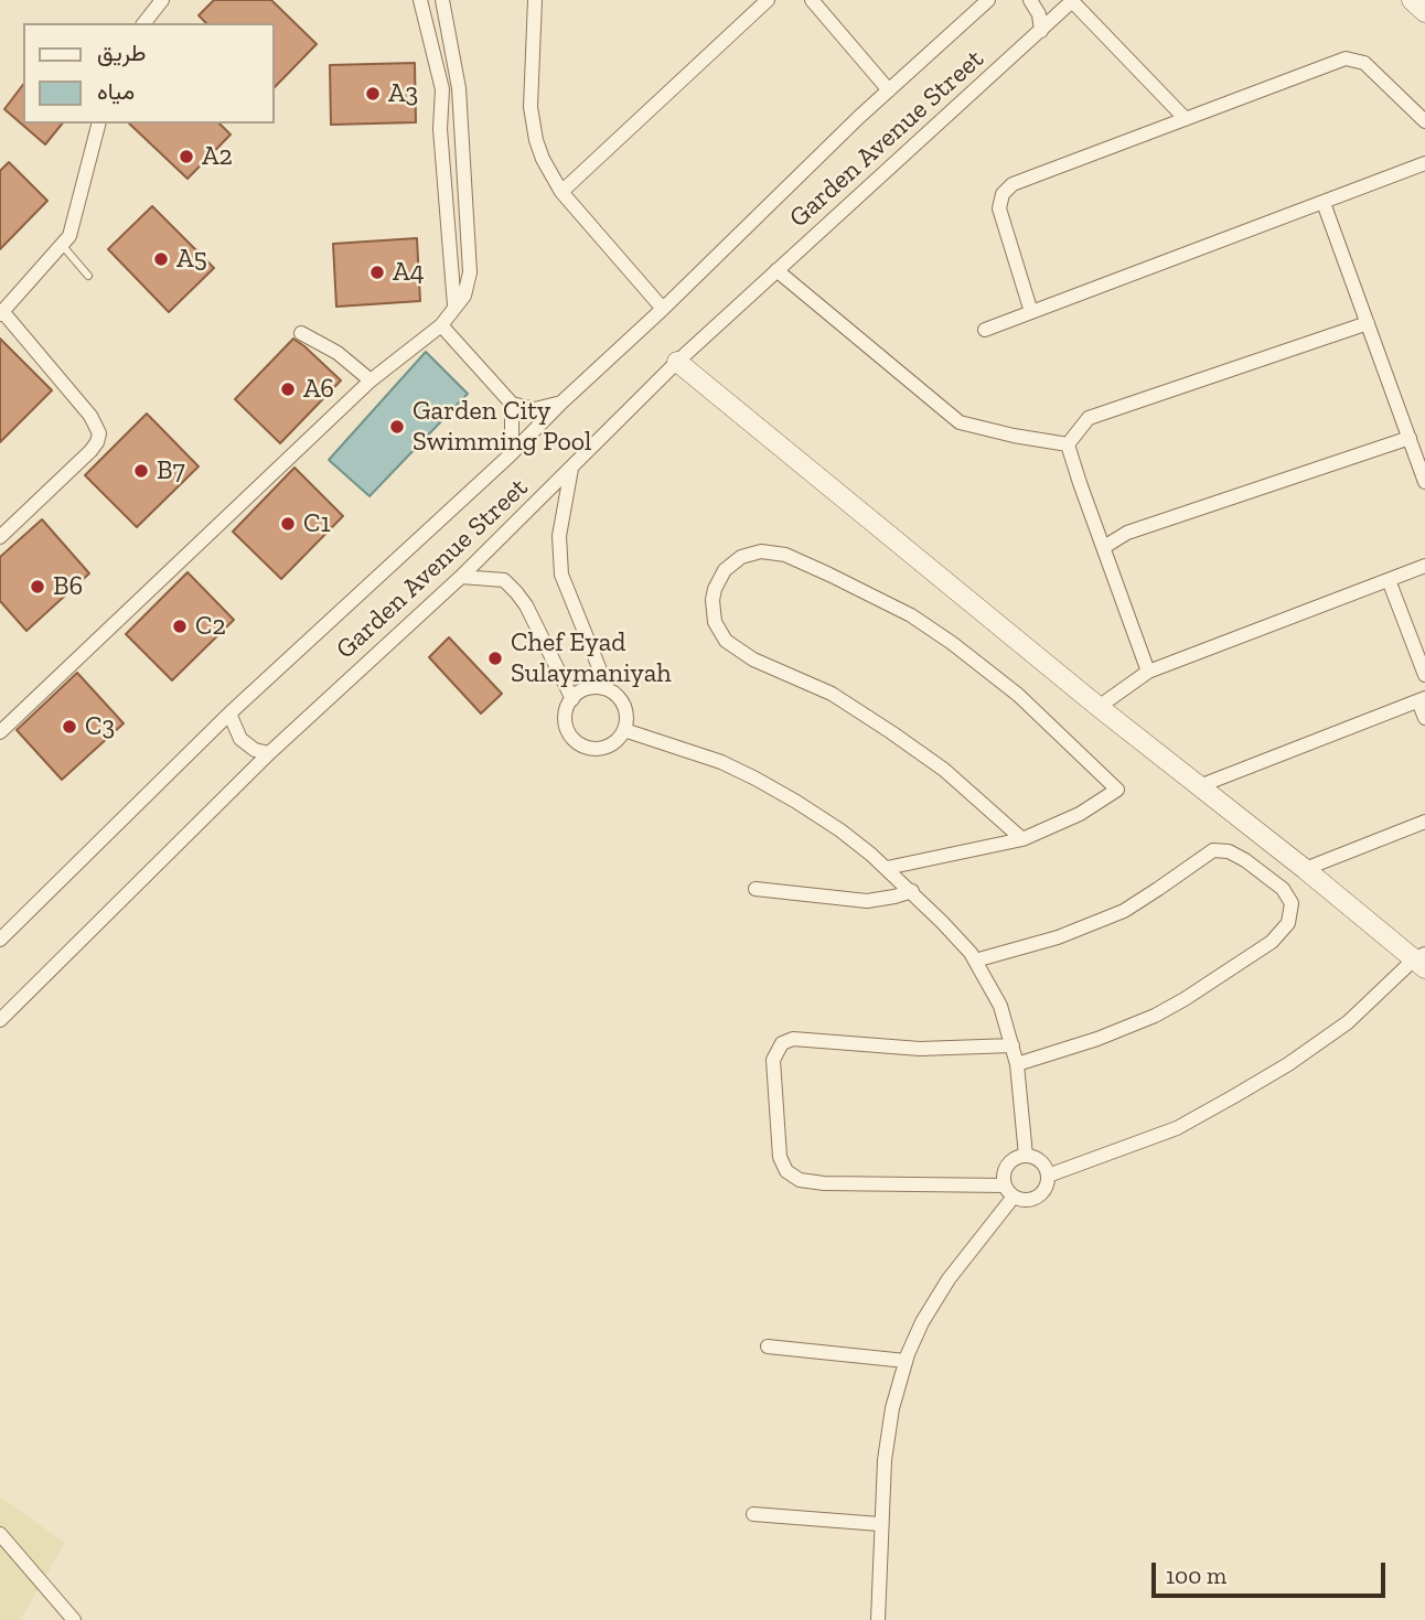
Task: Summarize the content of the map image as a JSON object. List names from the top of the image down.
{
  "streets": {
    "street": ["Garden Avenue Street"]
  },
  "places": [
    "A3",
    "A2",
    "A5",
    "A4",
    "A6",
    "Garden City Swimming Pool",
    "B7",
    "C1",
    "B6",
    "C2",
    "Chef Eyad Sulaymaniyah",
    "C3"
  ],
  "legend": ["طريق", "مياه"],
  "scale_bar": "100 m"
}
